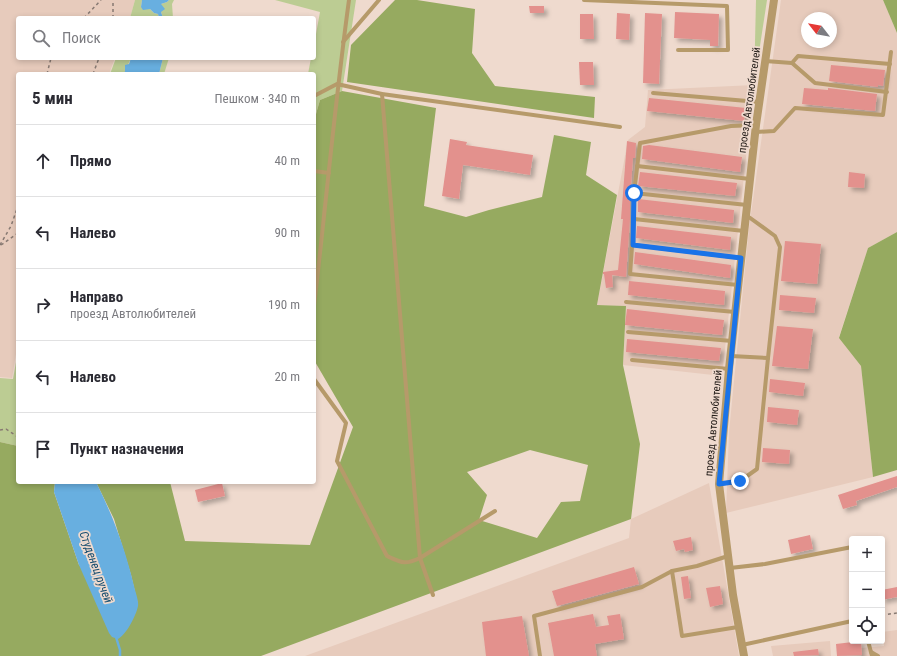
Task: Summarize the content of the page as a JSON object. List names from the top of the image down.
{
  "streets": {
    "street": ["проезд Автолюбителей"]
  },
  "water": ["Студенец ручей"],
  "north": "top left",
  "page": {
    "search": "Поиск",
    "heading": ["5 мин", "Пешком · 340 m"],
    "list": [
      ["Прямо", "40 m"],
      ["Налево", "90 m"],
      ["Направо", "проезд Автолюбителей", "190 m"],
      ["Налево", "20 m"],
      "Пункт назначения"
    ],
    "map_buttons": ["+", "−"]
  }
}
